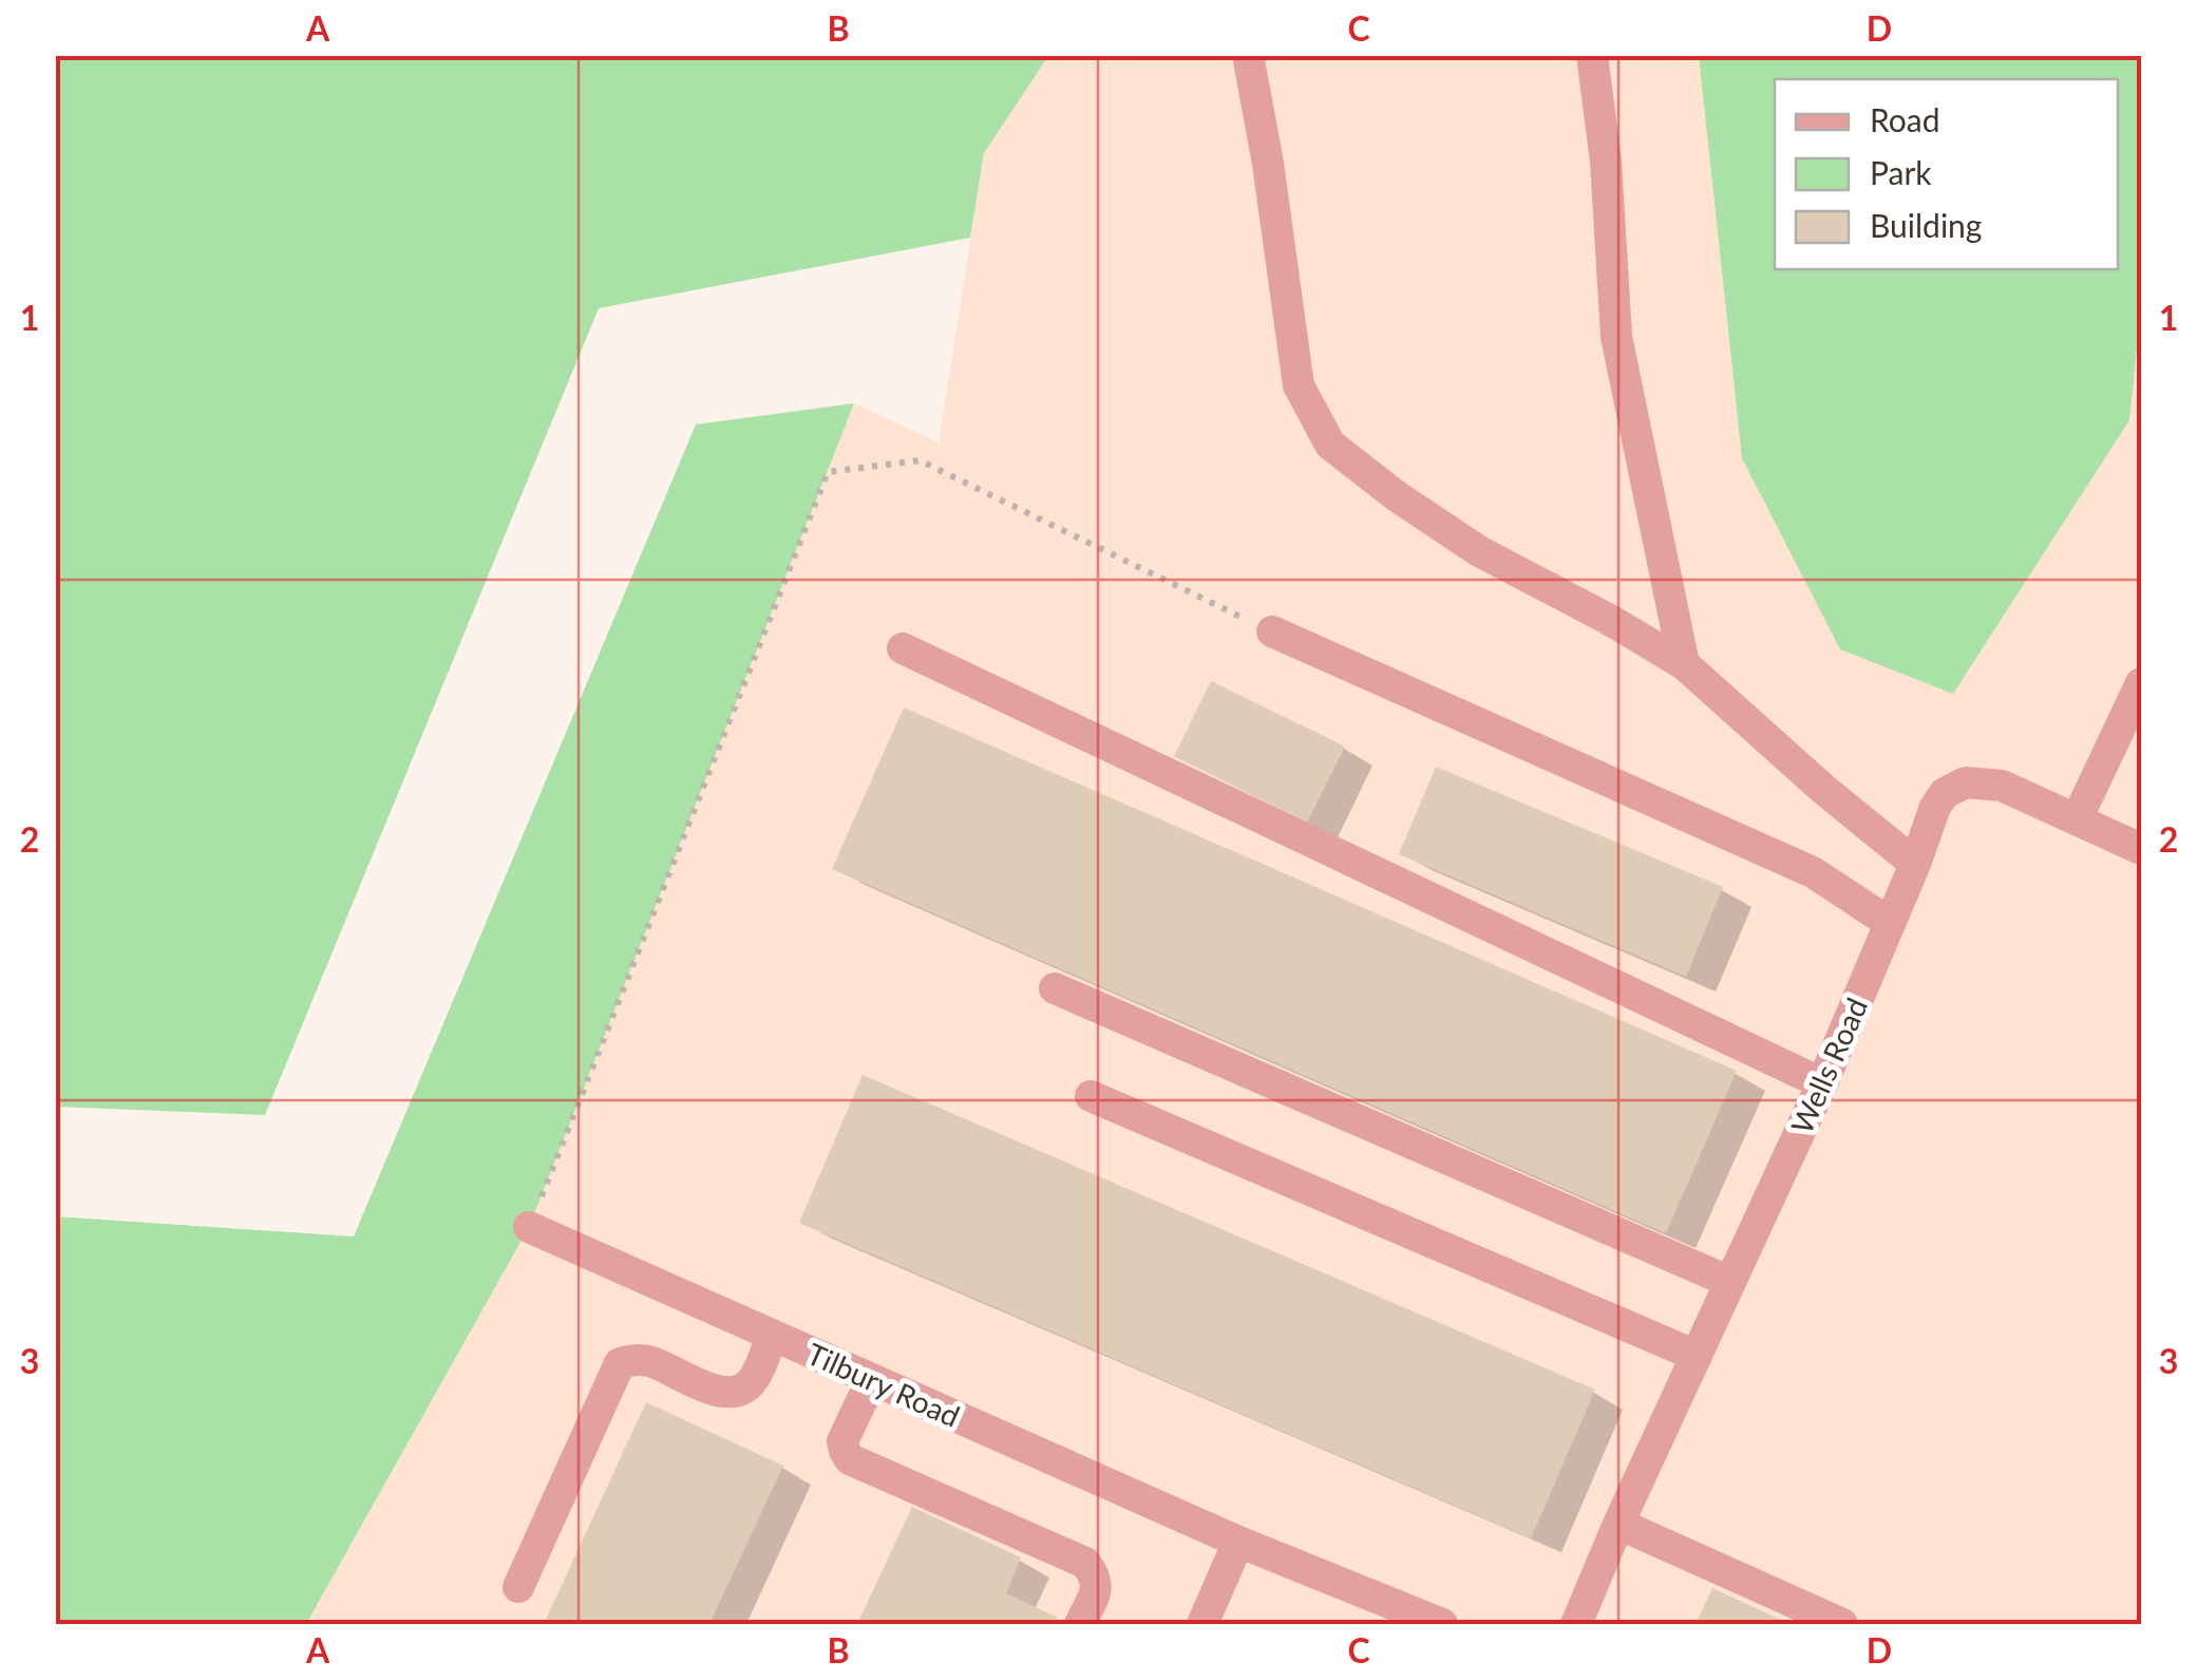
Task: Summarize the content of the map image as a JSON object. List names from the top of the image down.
{
  "streets": {
    "street": ["Wells Road", "Tilbury Road"]
  },
  "legend": ["Road", "Park", "Building"],
  "grid": {
    "columns": [
      "A",
      "B",
      "C",
      "D"
    ],
    "rows": ["1", "2", "3"]
  }
}
